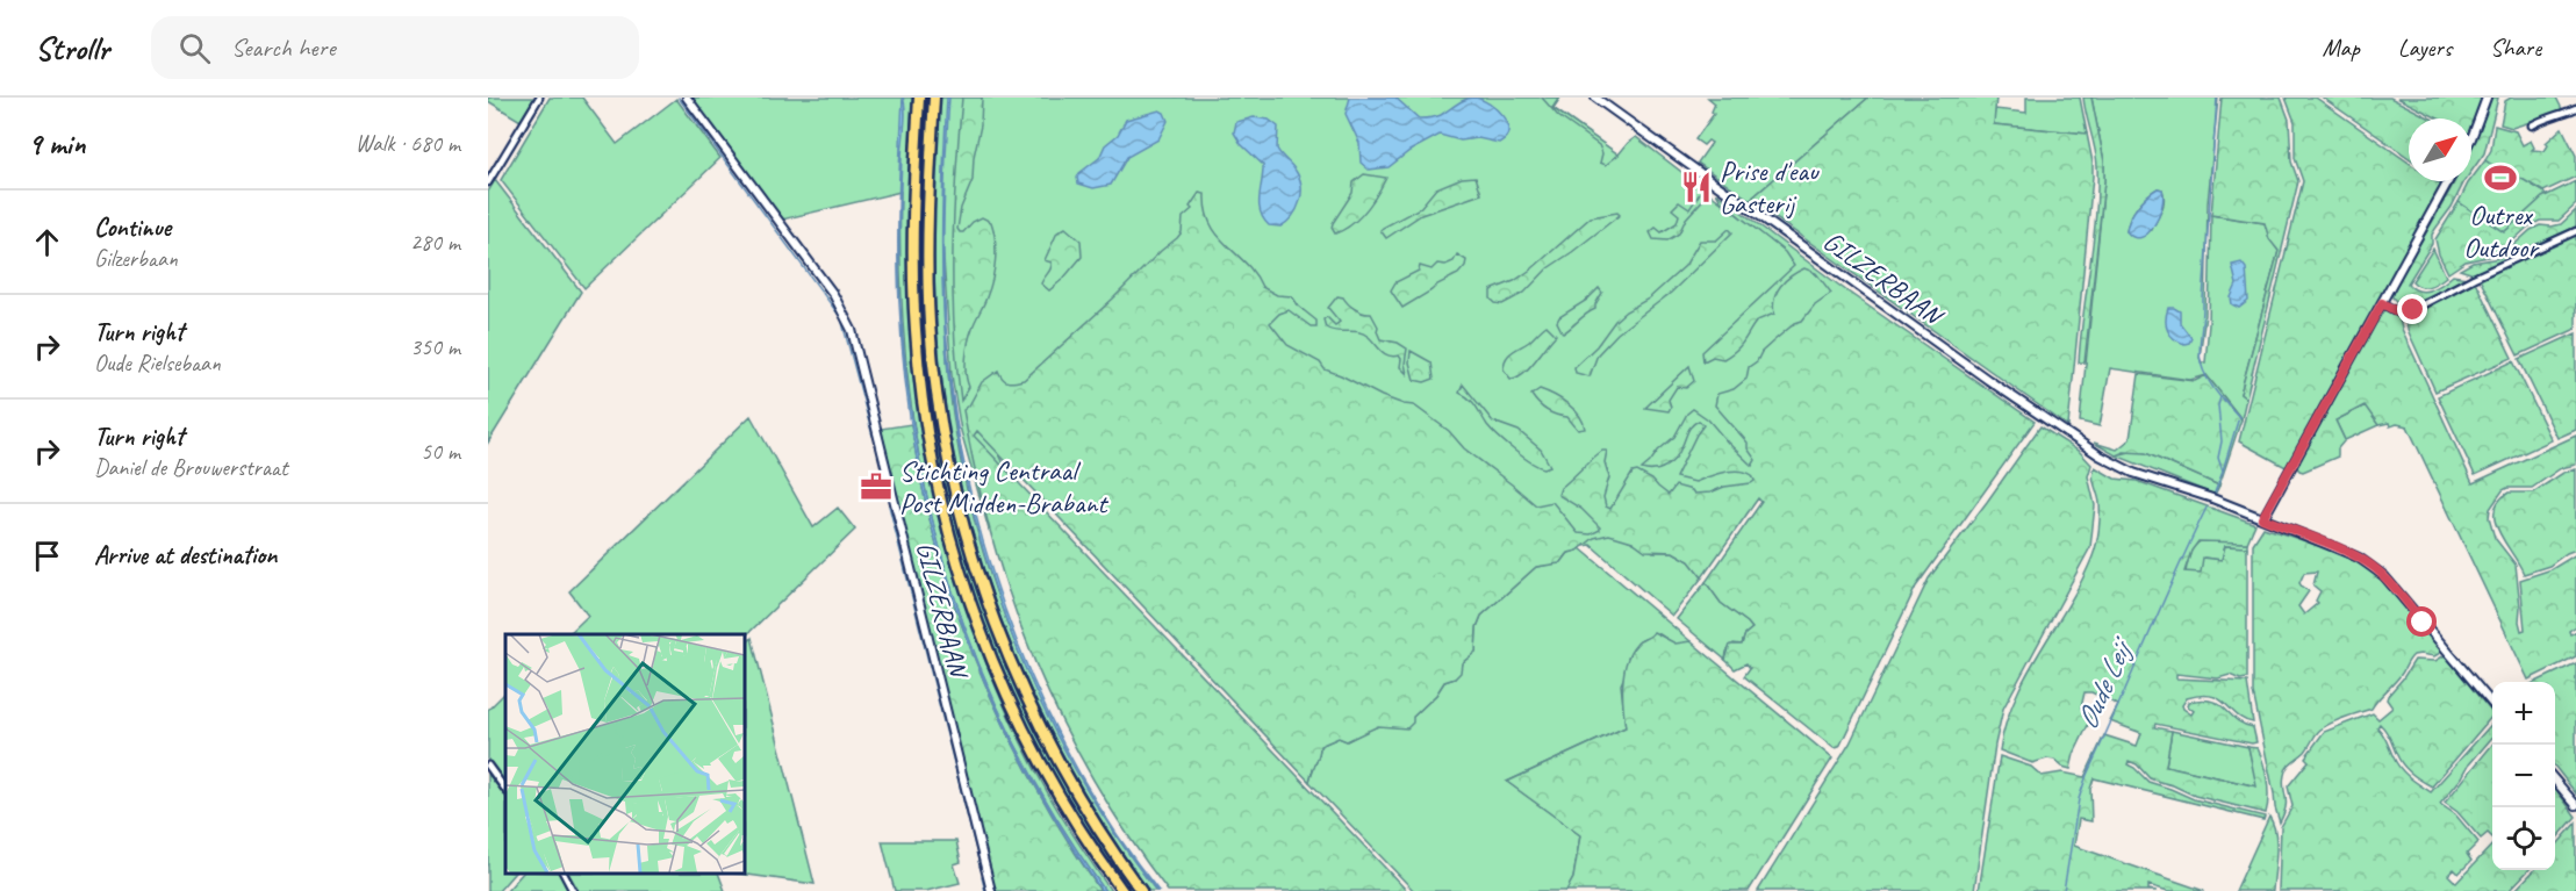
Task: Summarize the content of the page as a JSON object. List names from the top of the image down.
{
  "streets": {
    "street": ["GILZERBAAN"]
  },
  "water": ["Oude Leij"],
  "places": {
    "sports": ["Outrex Outdoor"],
    "restaurant": ["Prise d'eau Gasterij"],
    "office": ["Stichting Centraal Post Midden-Brabant"]
  },
  "north": "top right",
  "page": {
    "header": "Strollr",
    "search": "Search here",
    "nav": ["Map", "Layers", "Share"],
    "heading": ["9 min", "Walk · 680 m"],
    "list": [
      ["Continue", "Gilzerbaan", "280 m"],
      ["Turn right", "Oude Rielsebaan", "350 m"],
      ["Turn right", "Daniel de Brouwerstraat", "50 m"],
      "Arrive at destination"
    ],
    "map_buttons": ["+", "−"]
  }
}
